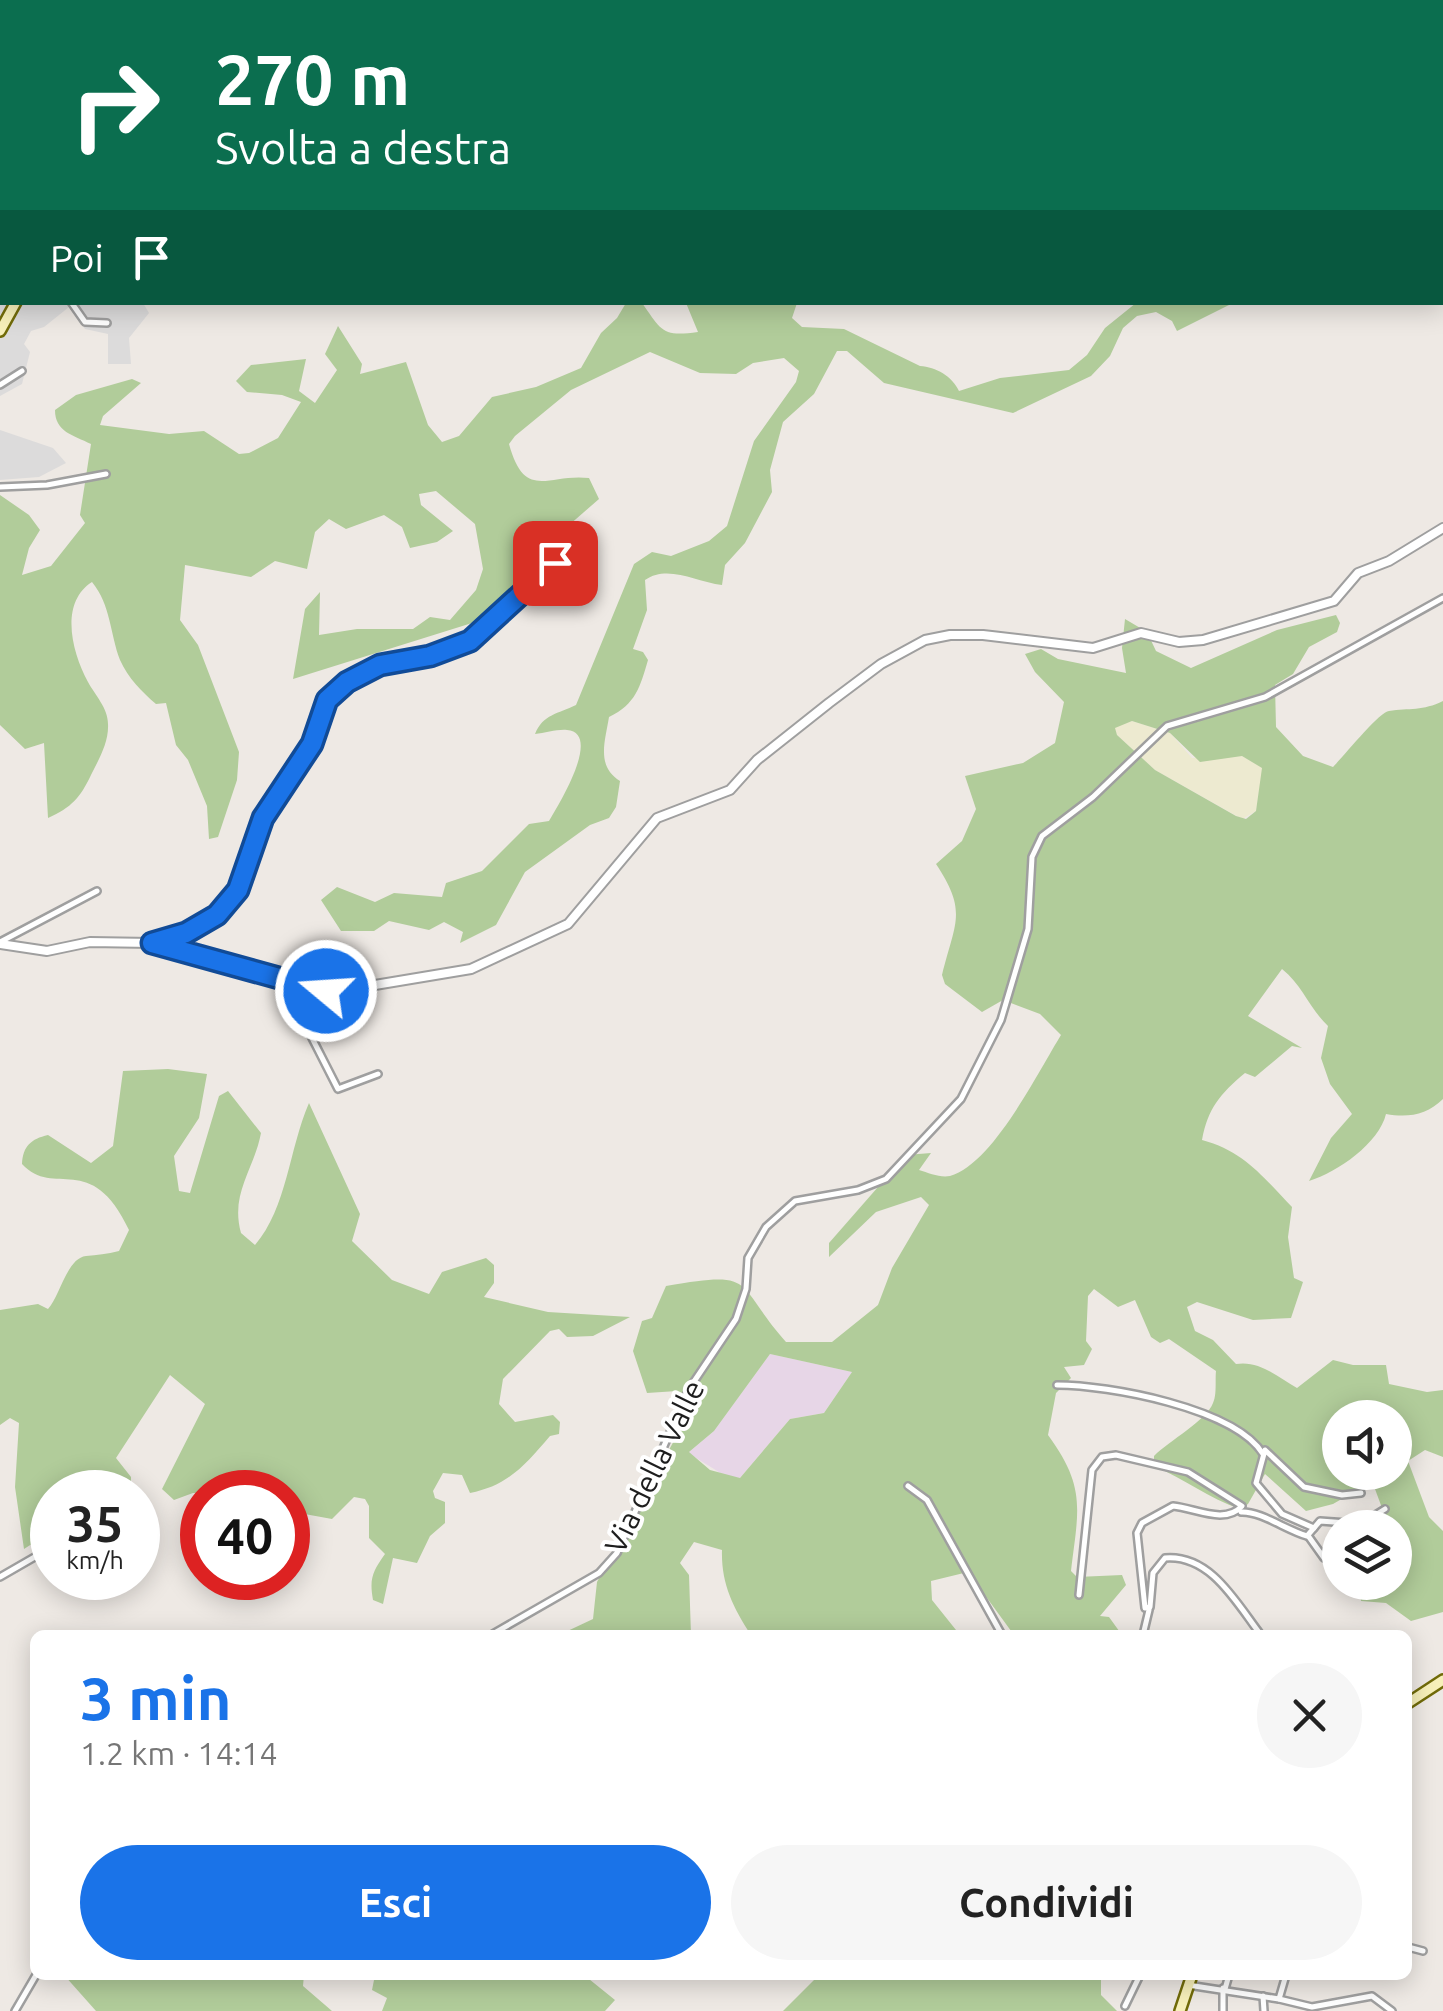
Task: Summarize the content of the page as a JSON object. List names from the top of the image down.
{
  "streets": {
    "street": ["Via della Valle"]
  },
  "page": {
    "turn": ["270 m", "Svolta a destra"],
    "then": "Poi",
    "speed": "35 km/h",
    "limit": "40",
    "heading": ["3 min", "1.2 km · 14:14"],
    "buttons": ["Esci", "Condividi"]
  }
}
